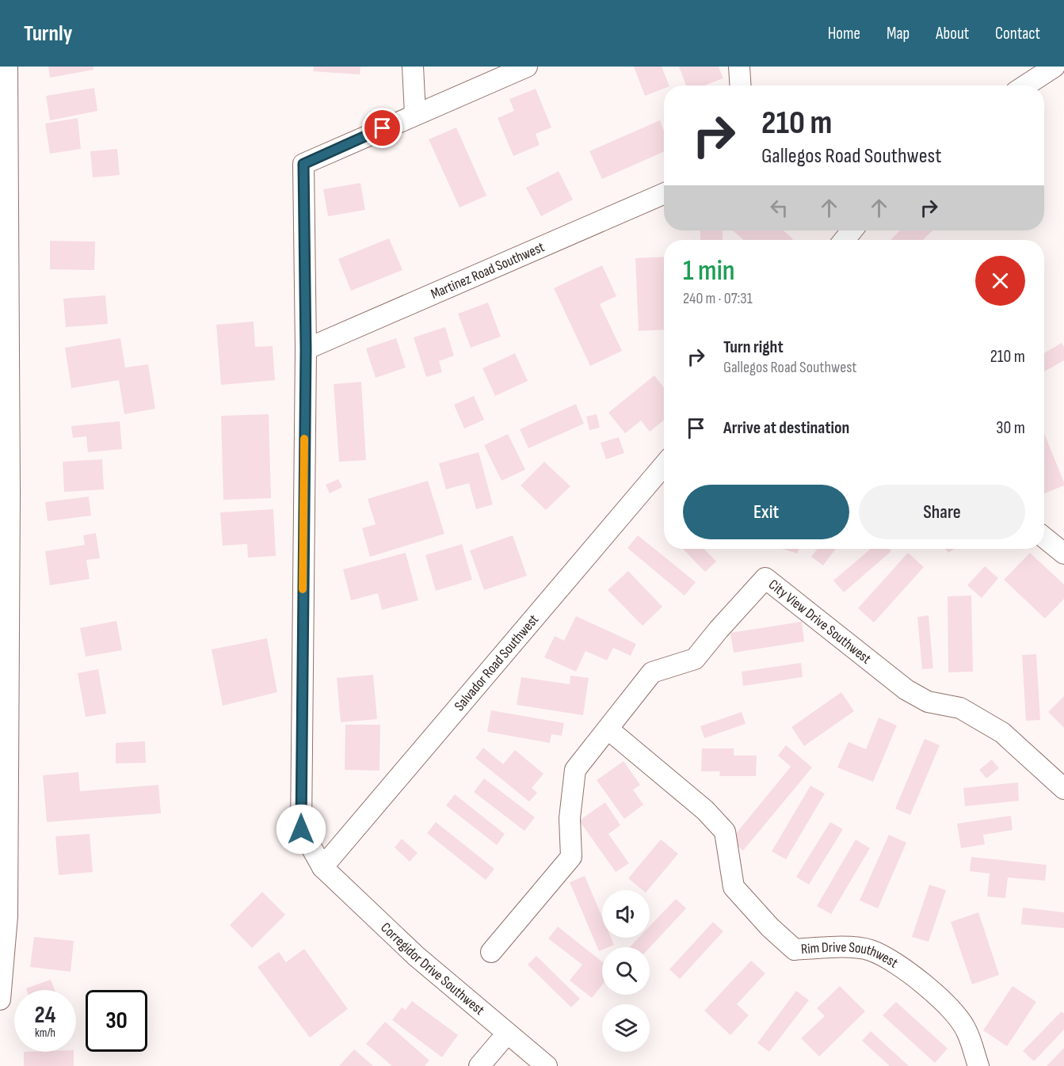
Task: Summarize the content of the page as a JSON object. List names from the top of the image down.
{
  "streets": {
    "street": [
      "Martinez Road Southwest",
      "City View Drive Southwest",
      "Salvador Road Southwest",
      "Rim Drive Southwest",
      "Corregidor Drive Southwest"
    ]
  },
  "crossings": [
    ["Martinez Road Southwest", "Corregidor Drive Southwest"],
    ["City View Drive Southwest", "Rim Drive Southwest"],
    ["Salvador Road Southwest", "Corregidor Drive Southwest"]
  ],
  "page": {
    "header": "Turnly",
    "nav": [
      "Home",
      "Map",
      "About",
      "Contact"
    ],
    "turn": ["210 m", "Gallegos Road Southwest"],
    "heading": ["1 min", "240 m · 07:31"],
    "list": [
      {
        "name": "Turn right",
        "note": "Gallegos Road Southwest",
        "value": "210 m"
      },
      {
        "name": "Arrive at destination",
        "value": "30 m"
      }
    ],
    "buttons": ["Exit", "Share"],
    "speed": "24 km/h",
    "limit": "30"
  }
}
